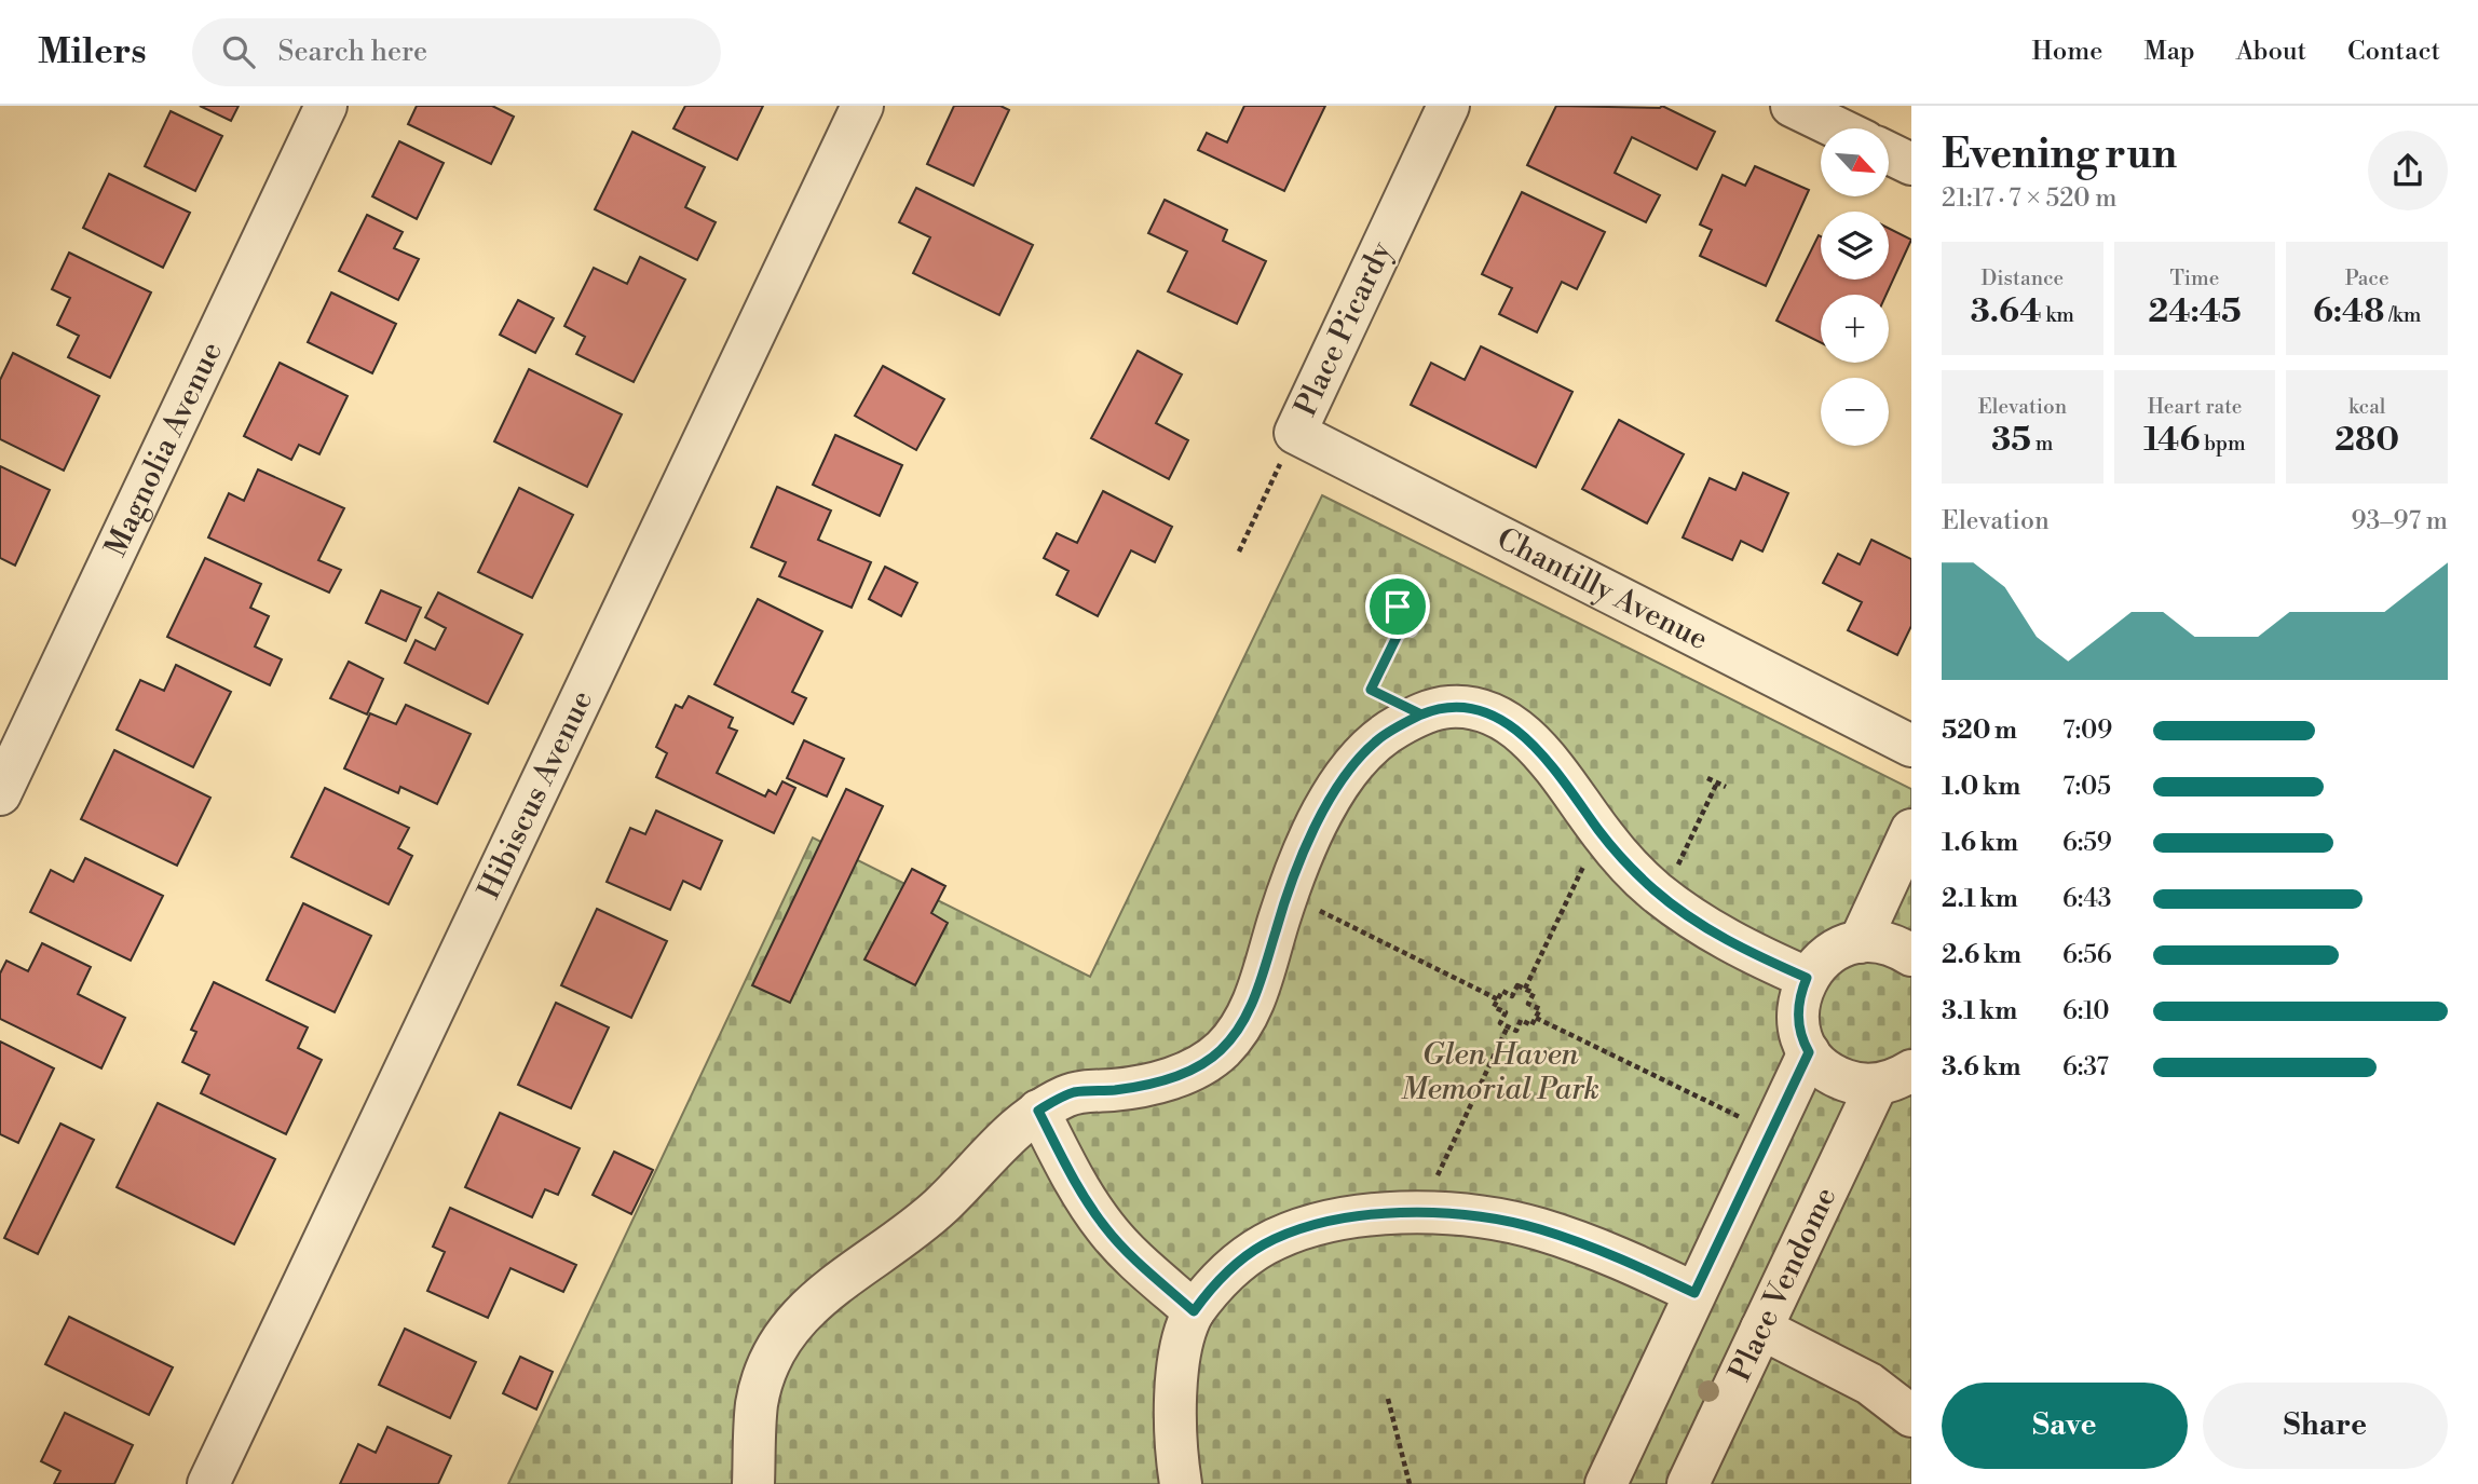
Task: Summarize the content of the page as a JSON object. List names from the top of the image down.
{
  "streets": {
    "street": [
      "Place Picardy",
      "Magnolia Avenue",
      "Chantilly Avenue",
      "Hibiscus Avenue",
      "Place Vendome"
    ]
  },
  "crossings": [
    ["Place Picardy", "Chantilly Avenue"]
  ],
  "parks": ["Glen Haven Memorial Park"],
  "north": "bottom right",
  "page": {
    "header": "Milers",
    "search": "Search here",
    "nav": [
      "Home",
      "Map",
      "About",
      "Contact"
    ],
    "heading": ["Evening run", "21:17 · 7 × 520 m"],
    "map_buttons": ["+", "−"],
    "stats": [
      ["Distance", "3.64 km"],
      ["Time", "24:45"],
      ["Pace", "6:48 /km"],
      ["Elevation", "35 m"],
      ["Heart rate", "146 bpm"],
      ["kcal", "280"]
    ],
    "chart": ["Elevation", "93–97 m"],
    "list": [
      {
        "name": "520 m",
        "note": "7:09"
      },
      {
        "name": "1.0 km",
        "note": "7:05"
      },
      {
        "name": "1.6 km",
        "note": "6:59"
      },
      {
        "name": "2.1 km",
        "note": "6:43"
      },
      {
        "name": "2.6 km",
        "note": "6:56"
      },
      {
        "name": "3.1 km",
        "note": "6:10"
      },
      {
        "name": "3.6 km",
        "note": "6:37"
      }
    ],
    "buttons": ["Save", "Share"]
  }
}
